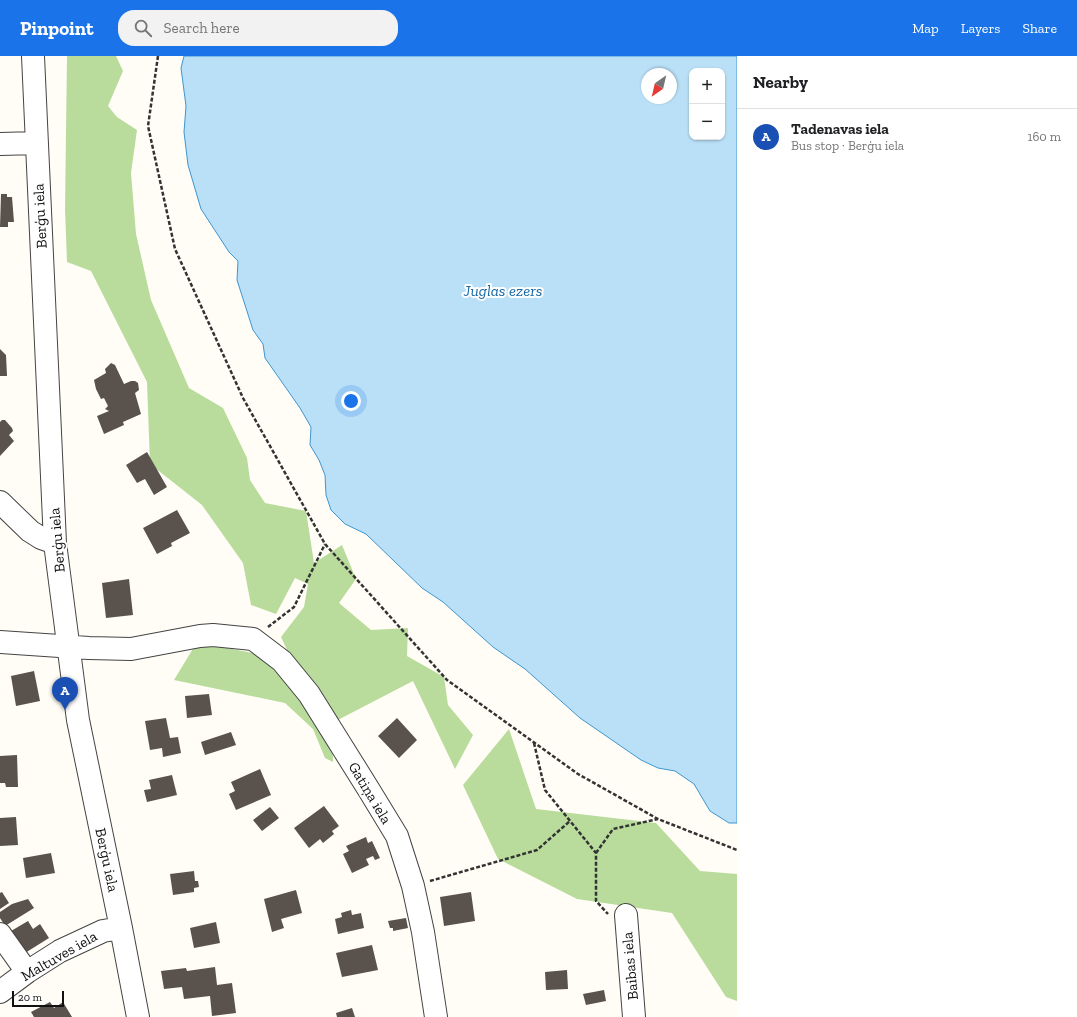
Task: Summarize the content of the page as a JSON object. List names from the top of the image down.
{
  "streets": {
    "street": [
      "Berģu iela",
      "Gatiņa iela",
      "Maltuves iela",
      "Baibas iela"
    ]
  },
  "crossings": [
    ["Berģu iela", "Maltuves iela"]
  ],
  "water": ["Juglas ezers"],
  "scale_bar": "20 m",
  "north": "bottom left",
  "page": {
    "header": "Pinpoint",
    "search": "Search here",
    "nav": ["Map", "Layers", "Share"],
    "heading": "Nearby",
    "map_buttons": ["+", "−"],
    "list": [
      {
        "mark": "A",
        "name": "Tadenavas iela",
        "note": "Bus stop · Berģu iela",
        "value": "160 m"
      }
    ],
    "pins": "A",
    "scale": "20 m"
  }
}
